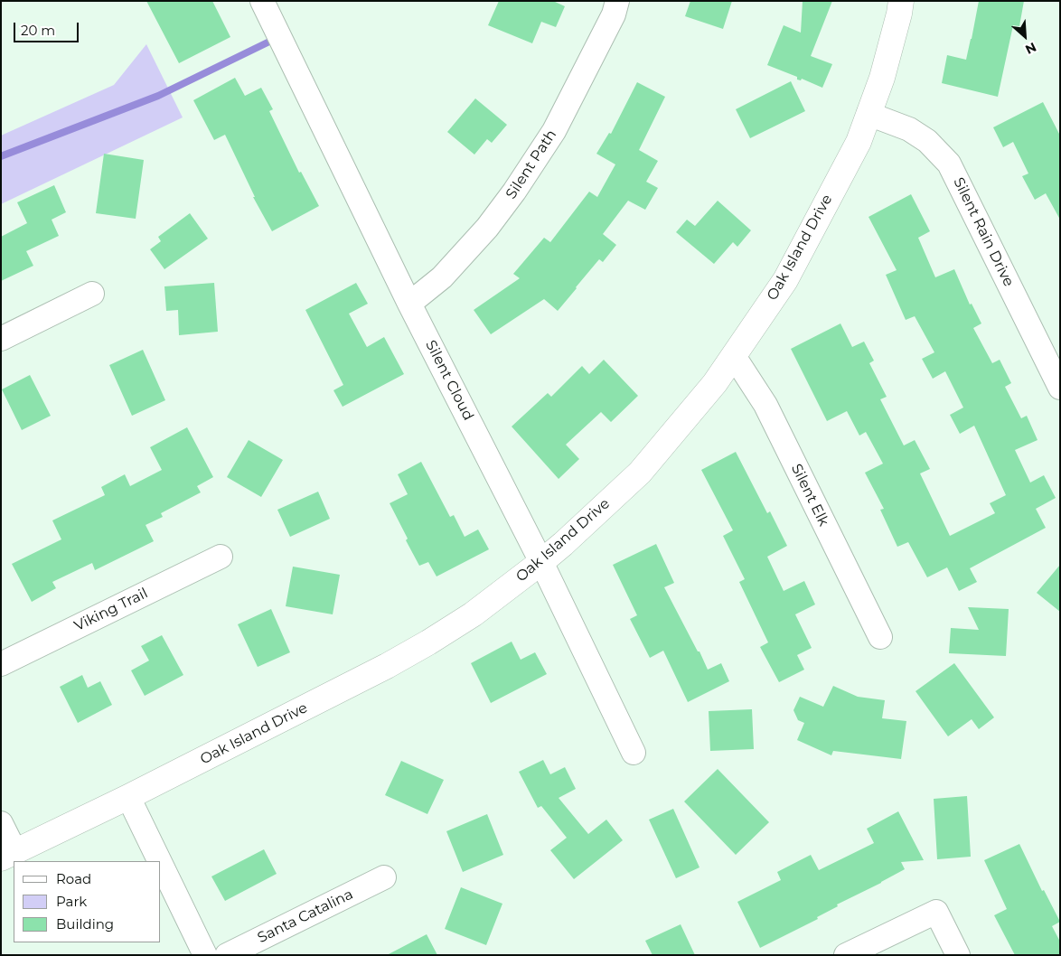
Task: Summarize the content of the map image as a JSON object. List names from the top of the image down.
{
  "streets": {
    "street": [
      "Silent Path",
      "Silent Rain Drive",
      "Oak Island Drive",
      "Silent Cloud",
      "Silent Elk",
      "Viking Trail",
      "Santa Catalina"
    ]
  },
  "crossings": [
    ["Silent Path", "Silent Cloud"],
    ["Silent Rain Drive", "Oak Island Drive"],
    ["Oak Island Drive", "Silent Cloud"],
    ["Oak Island Drive", "Silent Elk"]
  ],
  "legend": ["Road", "Park", "Building"],
  "scale_bar": "20 m",
  "north": "bottom right"
}
